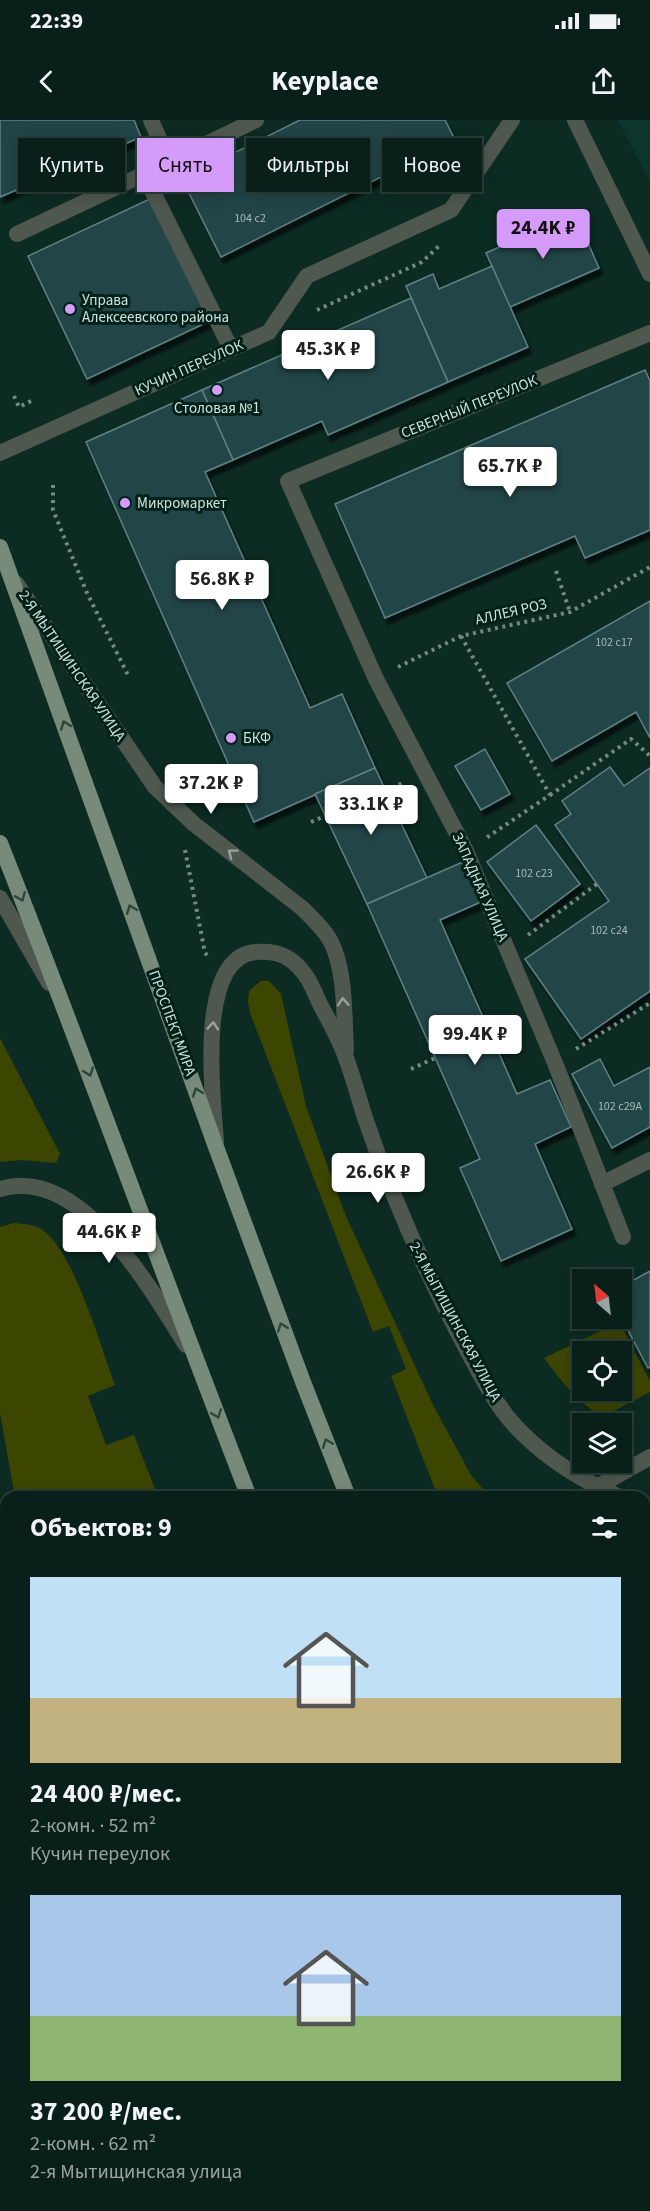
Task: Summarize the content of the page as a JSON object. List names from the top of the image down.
{
  "streets": {
    "main road": ["ПРОСПЕКТ МИРА"],
    "street": [
      "КУЧИН ПЕРЕУЛОК",
      "СЕВЕРНЫЙ ПЕРЕУЛОК",
      "2-Я МЫТИЩИНСКАЯ УЛИЦА",
      "ЗАПАДНАЯ УЛИЦА"
    ],
    "path": ["АЛЛЕЯ РОЗ"]
  },
  "crossings": [
    ["СЕВЕРНЫЙ ПЕРЕУЛОК", "ЗАПАДНАЯ УЛИЦА"],
    ["АЛЛЕЯ РОЗ", "ЗАПАДНАЯ УЛИЦА"],
    ["2-Я МЫТИЩИНСКАЯ УЛИЦА", "ПРОСПЕКТ МИРА"]
  ],
  "places": [
    "Управа Алексеевского района",
    "Столовая №1",
    "Микромаркет",
    "БКФ"
  ],
  "house_numbers": [
    "104 с2",
    "102 с17",
    "102 с23",
    "102 с24",
    "102 с29A"
  ],
  "north": "top left",
  "page": {
    "status": "22:39",
    "header": "Keyplace",
    "chip": [
      "Купить",
      "Снять",
      "Фильтры",
      "Новое"
    ],
    "price": [
      "24.4K ₽",
      "45.3K ₽",
      "65.7K ₽",
      "56.8K ₽",
      "37.2K ₽",
      "33.1K ₽",
      "99.4K ₽",
      "26.6K ₽",
      "44.6K ₽"
    ],
    "heading": "Объектов: 9",
    "list": [
      {
        "name": "24 400 ₽/мес.",
        "note": "2-комн. · 52 m² · Кучин переулок"
      },
      {
        "name": "37 200 ₽/мес.",
        "note": "2-комн. · 62 m² · 2-я Мытищинская улица"
      }
    ]
  }
}
